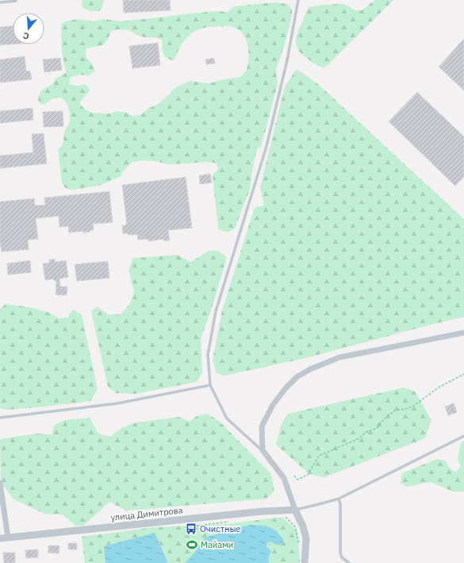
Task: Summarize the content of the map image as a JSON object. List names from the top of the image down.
{
  "streets": {
    "street": ["улица Димитрова"]
  },
  "places": {
    "bus stop": ["Очистные"],
    "sports": ["Майами"]
  },
  "north": "bottom"
}
